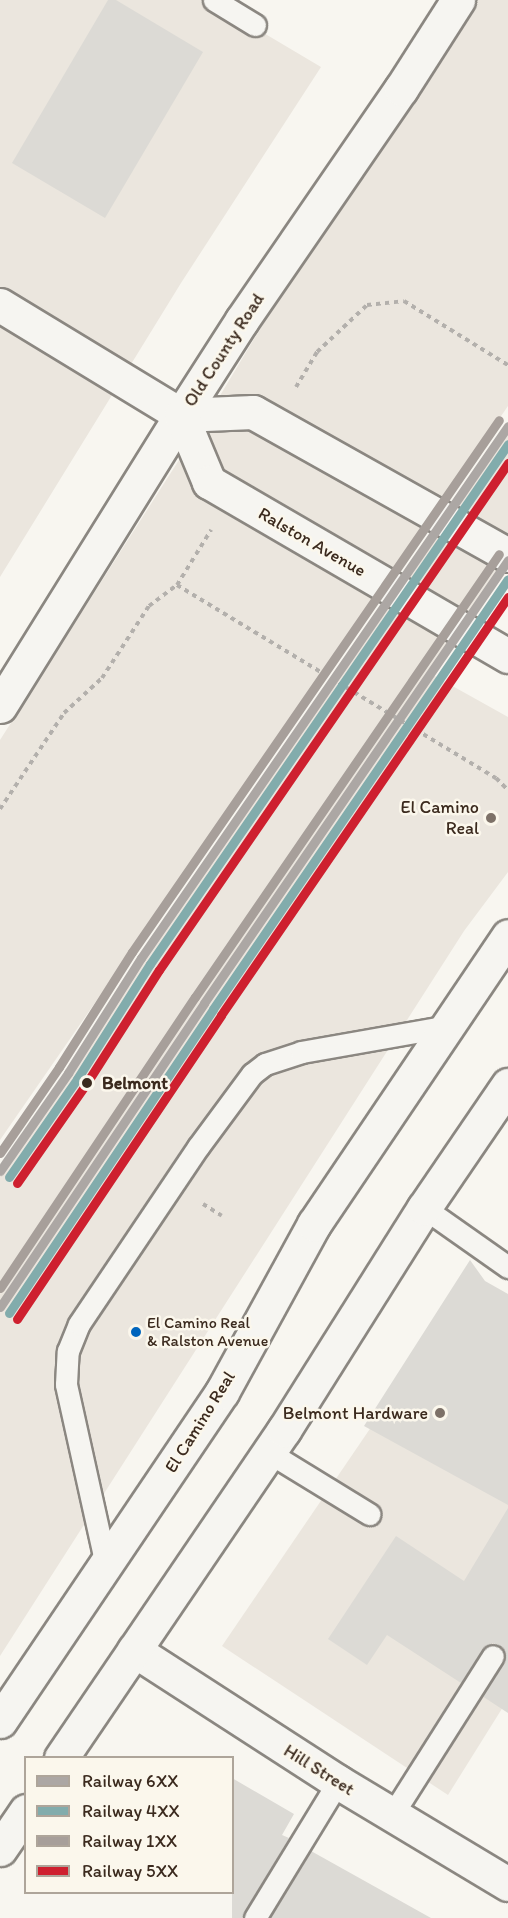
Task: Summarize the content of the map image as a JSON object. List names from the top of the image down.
{
  "streets": {
    "main road": [
      "Old County Road",
      "Ralston Avenue",
      "El Camino Real",
      "Hill Street"
    ]
  },
  "crossings": [
    ["Old County Road", "Ralston Avenue"]
  ],
  "places": [
    "El Camino Real",
    "Belmont",
    "El Camino Real & Ralston Avenue",
    "Belmont Hardware"
  ],
  "lines": [
    "rail line 1XX",
    "rail line 6XX",
    "rail line 4XX",
    "rail line 5XX"
  ],
  "legend": [
    "Railway 6XX",
    "Railway 4XX",
    "Railway 1XX",
    "Railway 5XX"
  ]
}
